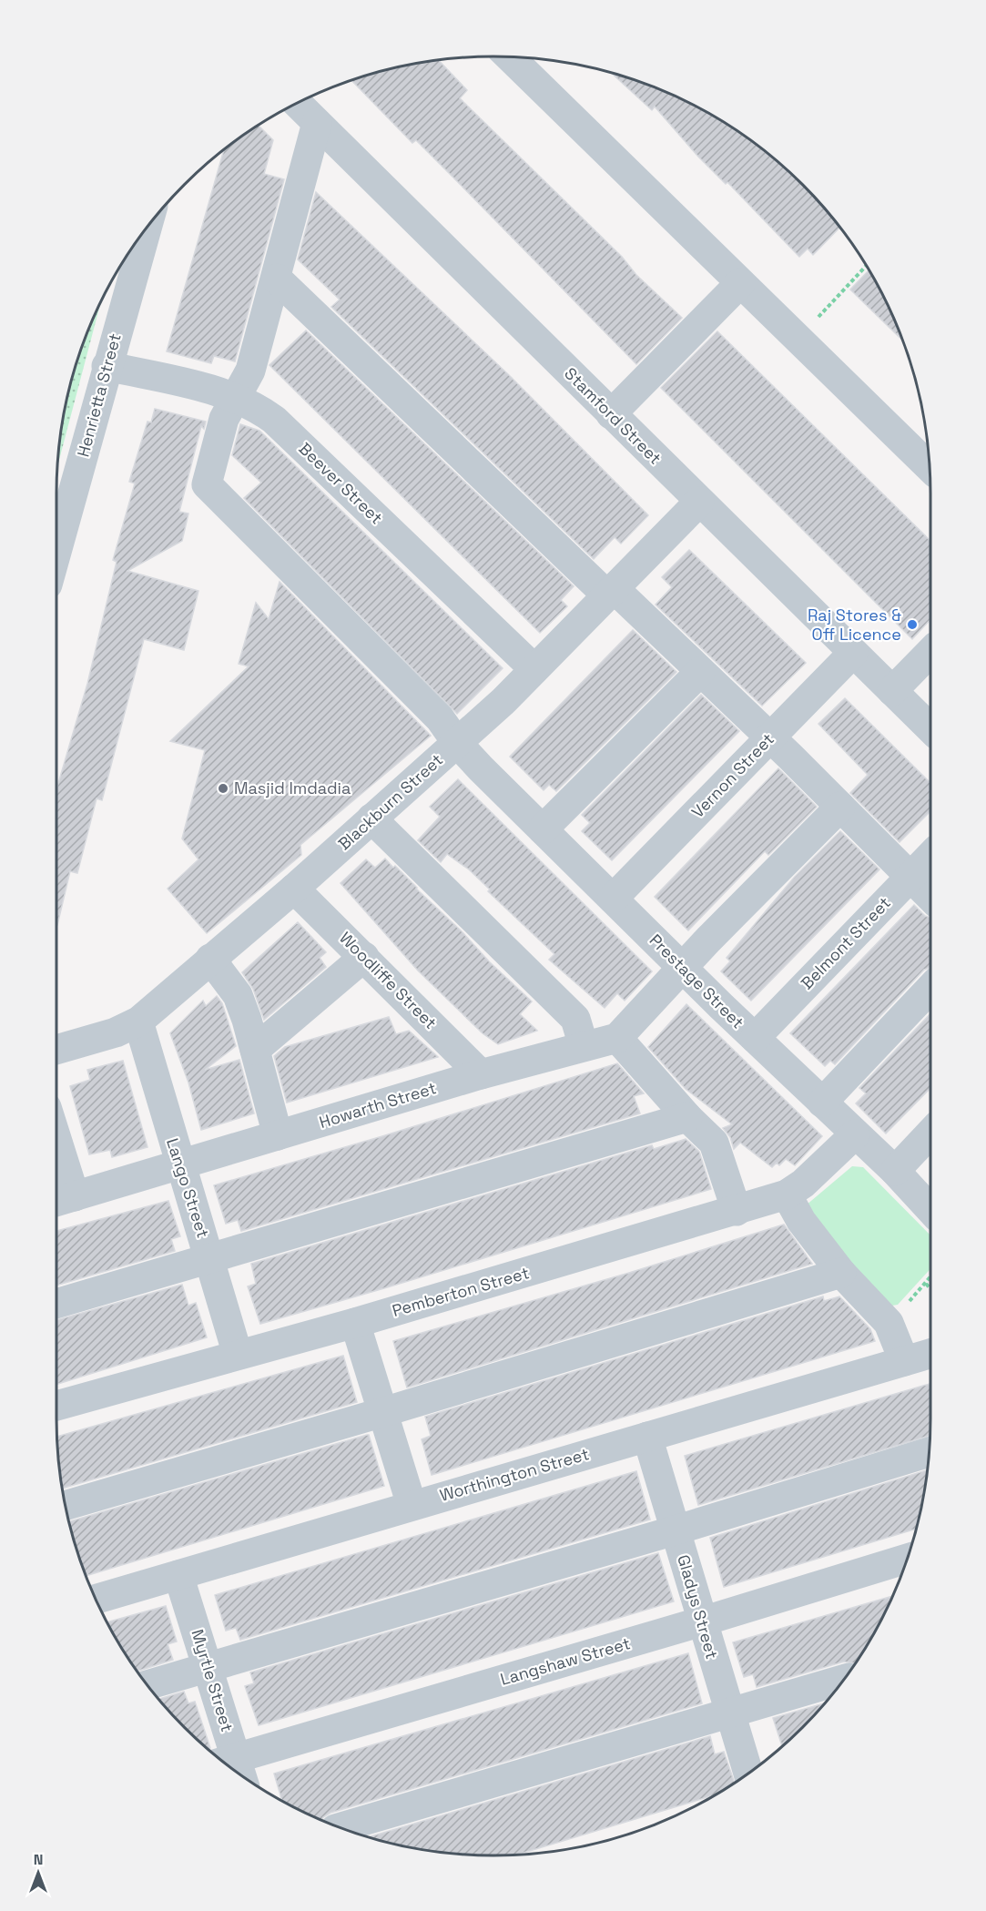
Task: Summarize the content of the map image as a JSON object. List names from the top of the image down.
{
  "streets": {
    "street": [
      "Henrietta Street",
      "Stamford Street",
      "Beever Street",
      "Vernon Street",
      "Blackburn Street",
      "Belmont Street",
      "Woodliffe Street",
      "Prestage Street",
      "Howarth Street",
      "Lango Street",
      "Pemberton Street",
      "Worthington Street",
      "Gladys Street",
      "Langshaw Street",
      "Myrtle Street"
    ]
  },
  "crossings": [
    ["Henrietta Street", "Beever Street"],
    ["Stamford Street", "Vernon Street"],
    ["Stamford Street", "Blackburn Street"],
    ["Beever Street", "Blackburn Street"],
    ["Beever Street", "Prestage Street"],
    ["Vernon Street", "Prestage Street"],
    ["Blackburn Street", "Woodliffe Street"],
    ["Blackburn Street", "Prestage Street"],
    ["Blackburn Street", "Lango Street"],
    ["Belmont Street", "Prestage Street"],
    ["Woodliffe Street", "Howarth Street"],
    ["Prestage Street", "Pemberton Street"],
    ["Howarth Street", "Lango Street"],
    ["Lango Street", "Pemberton Street"],
    ["Worthington Street", "Gladys Street"],
    ["Worthington Street", "Myrtle Street"],
    ["Gladys Street", "Langshaw Street"],
    ["Langshaw Street", "Myrtle Street"]
  ],
  "places": ["Raj Stores & Off Licence", "Masjid Imdadia"],
  "north": "top"
}
